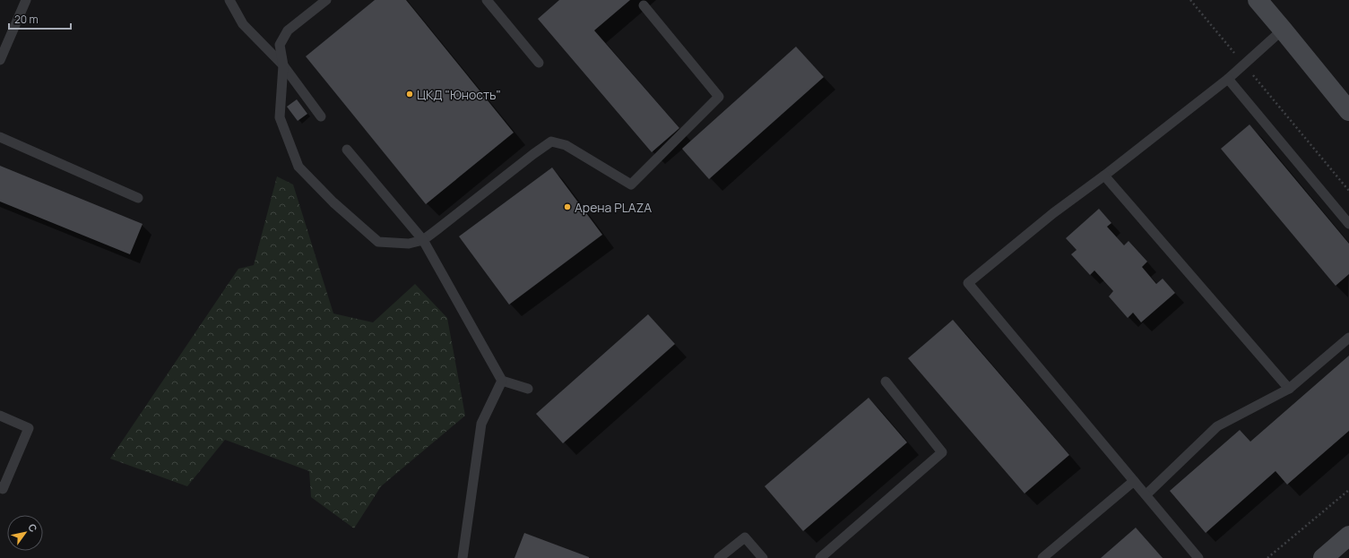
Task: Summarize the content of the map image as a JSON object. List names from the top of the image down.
{
  "places": ["ЦКД \"Юность\"", "Арена PLAZA"],
  "scale_bar": "20 m",
  "north": "top right"
}
